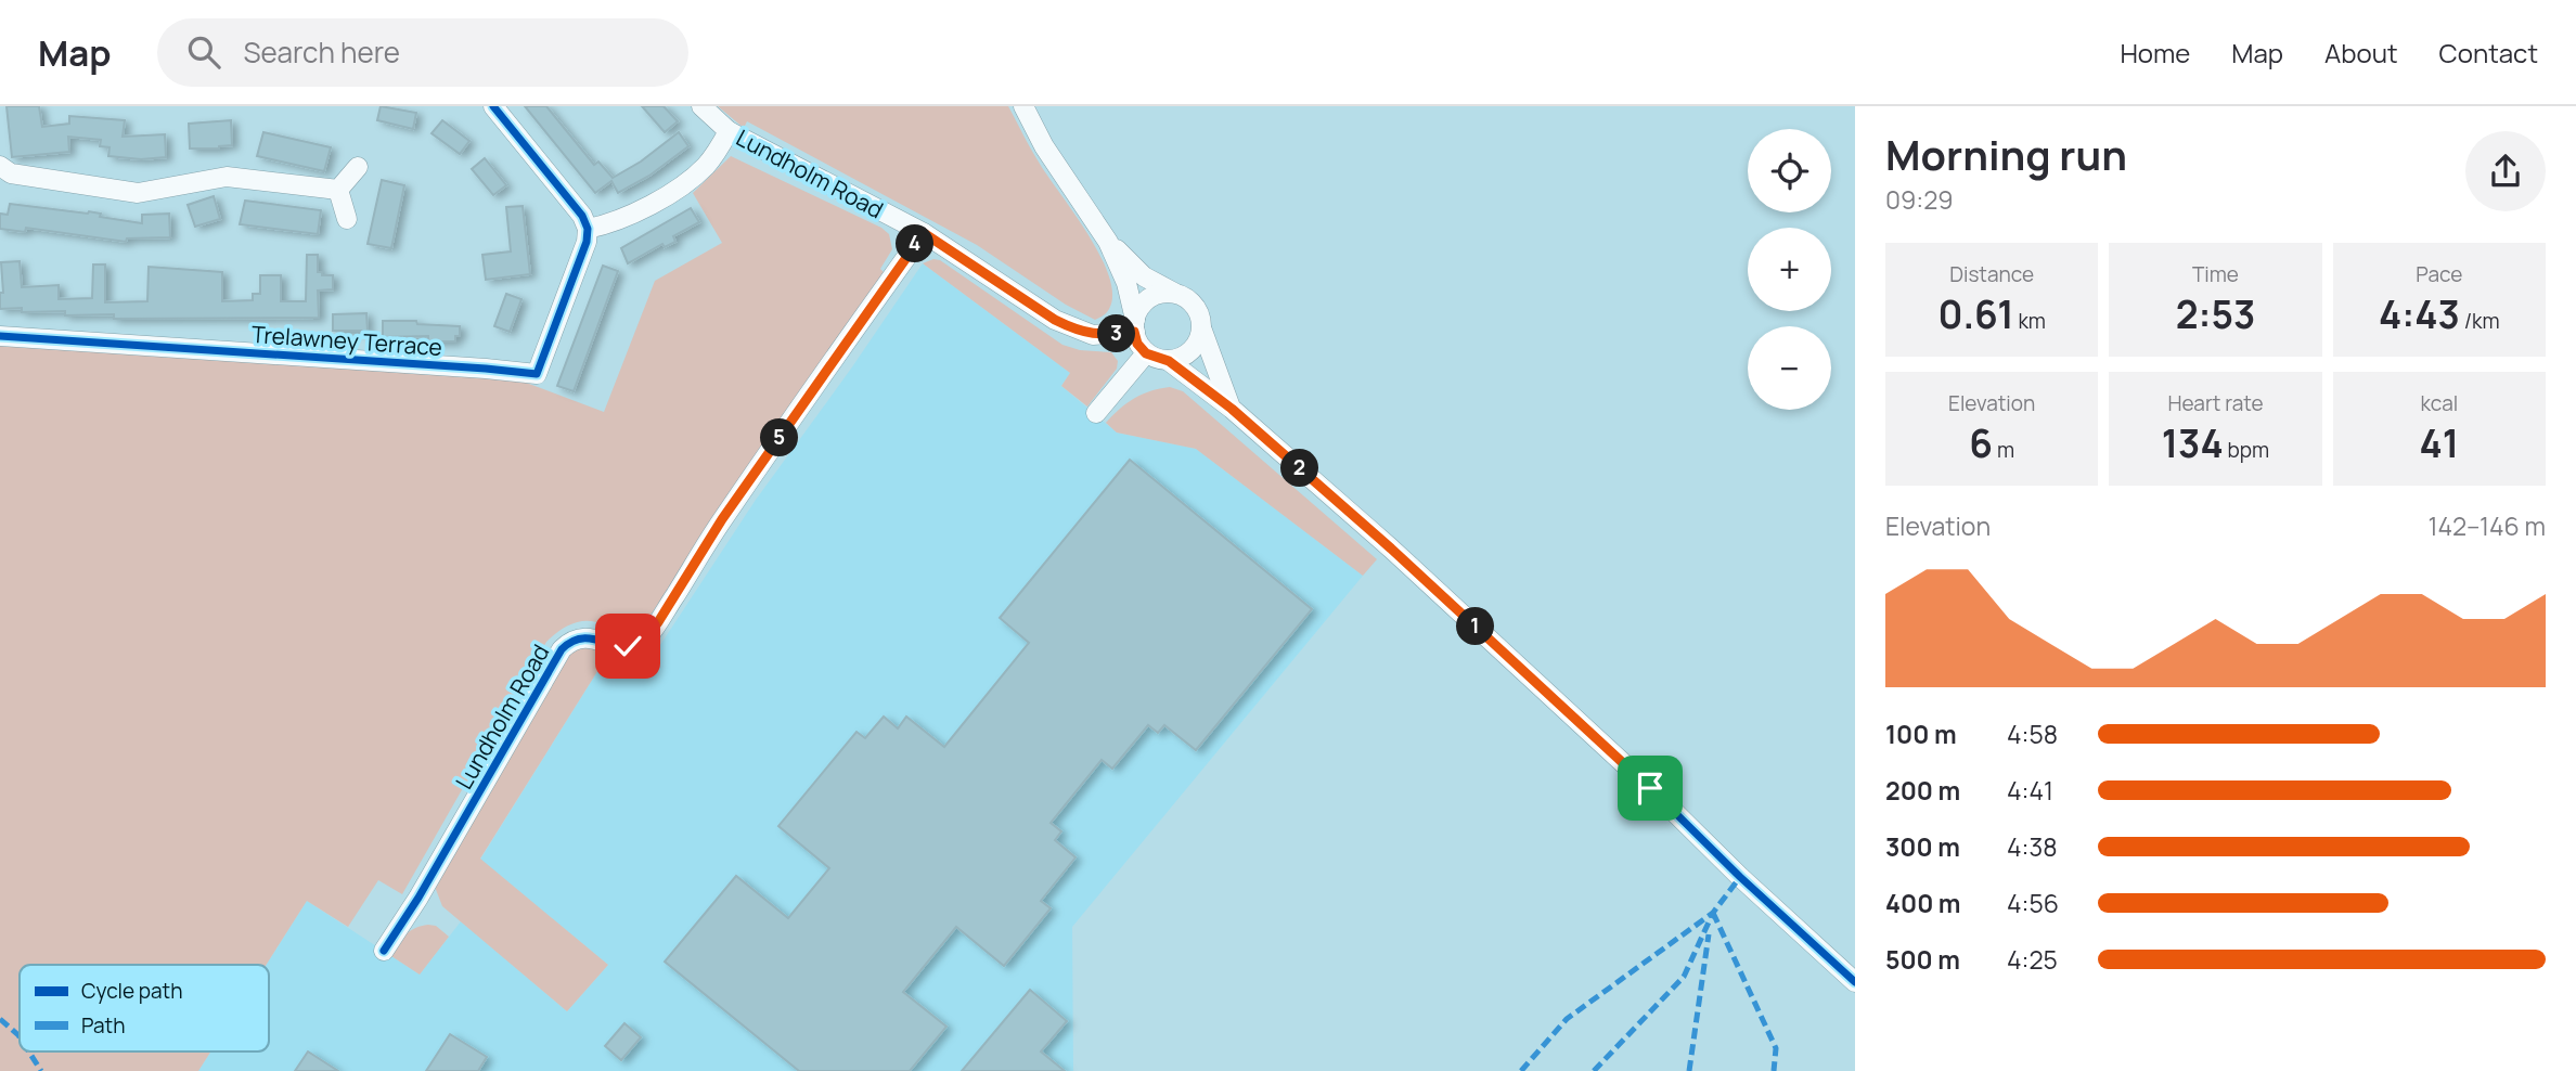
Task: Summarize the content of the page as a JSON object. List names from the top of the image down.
{
  "streets": {
    "street": ["Lundholm Road", "Trelawney Terrace"]
  },
  "legend": ["Cycle path", "Path"],
  "page": {
    "header": "Map",
    "search": "Search here",
    "nav": [
      "Home",
      "Map",
      "About",
      "Contact"
    ],
    "heading": ["Morning run", "09:29"],
    "map_buttons": ["+", "−"],
    "pins": [
      "4",
      "3",
      "5",
      "2",
      "1"
    ],
    "stats": [
      ["Distance", "0.61 km"],
      ["Time", "2:53"],
      ["Pace", "4:43 /km"],
      ["Elevation", "6 m"],
      ["Heart rate", "134 bpm"],
      ["kcal", "41"]
    ],
    "chart": ["Elevation", "142–146 m"],
    "list": [
      {
        "name": "100 m",
        "note": "4:58"
      },
      {
        "name": "200 m",
        "note": "4:41"
      },
      {
        "name": "300 m",
        "note": "4:38"
      },
      {
        "name": "400 m",
        "note": "4:56"
      },
      {
        "name": "500 m",
        "note": "4:25"
      }
    ]
  }
}
